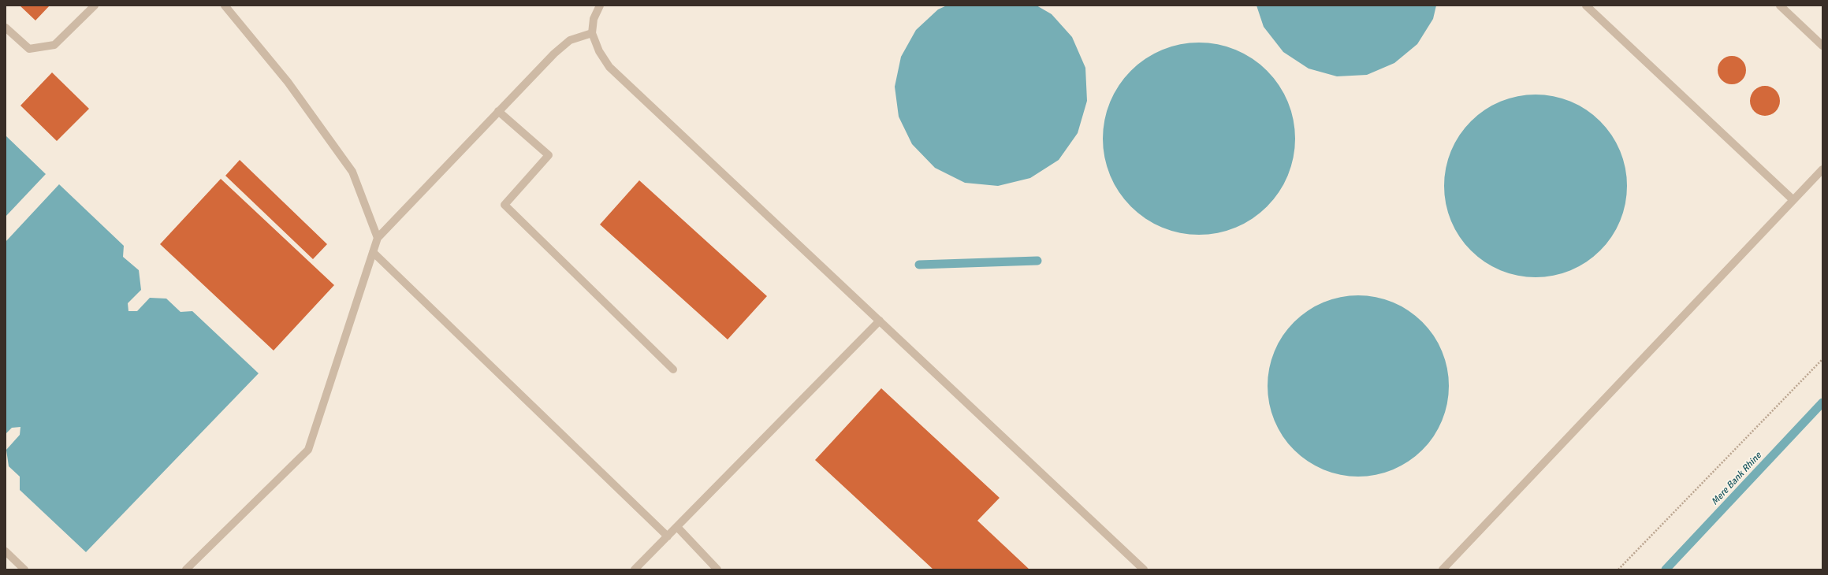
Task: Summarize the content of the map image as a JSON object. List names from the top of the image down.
{
  "water": ["Mere Bank Rhine"]
}
